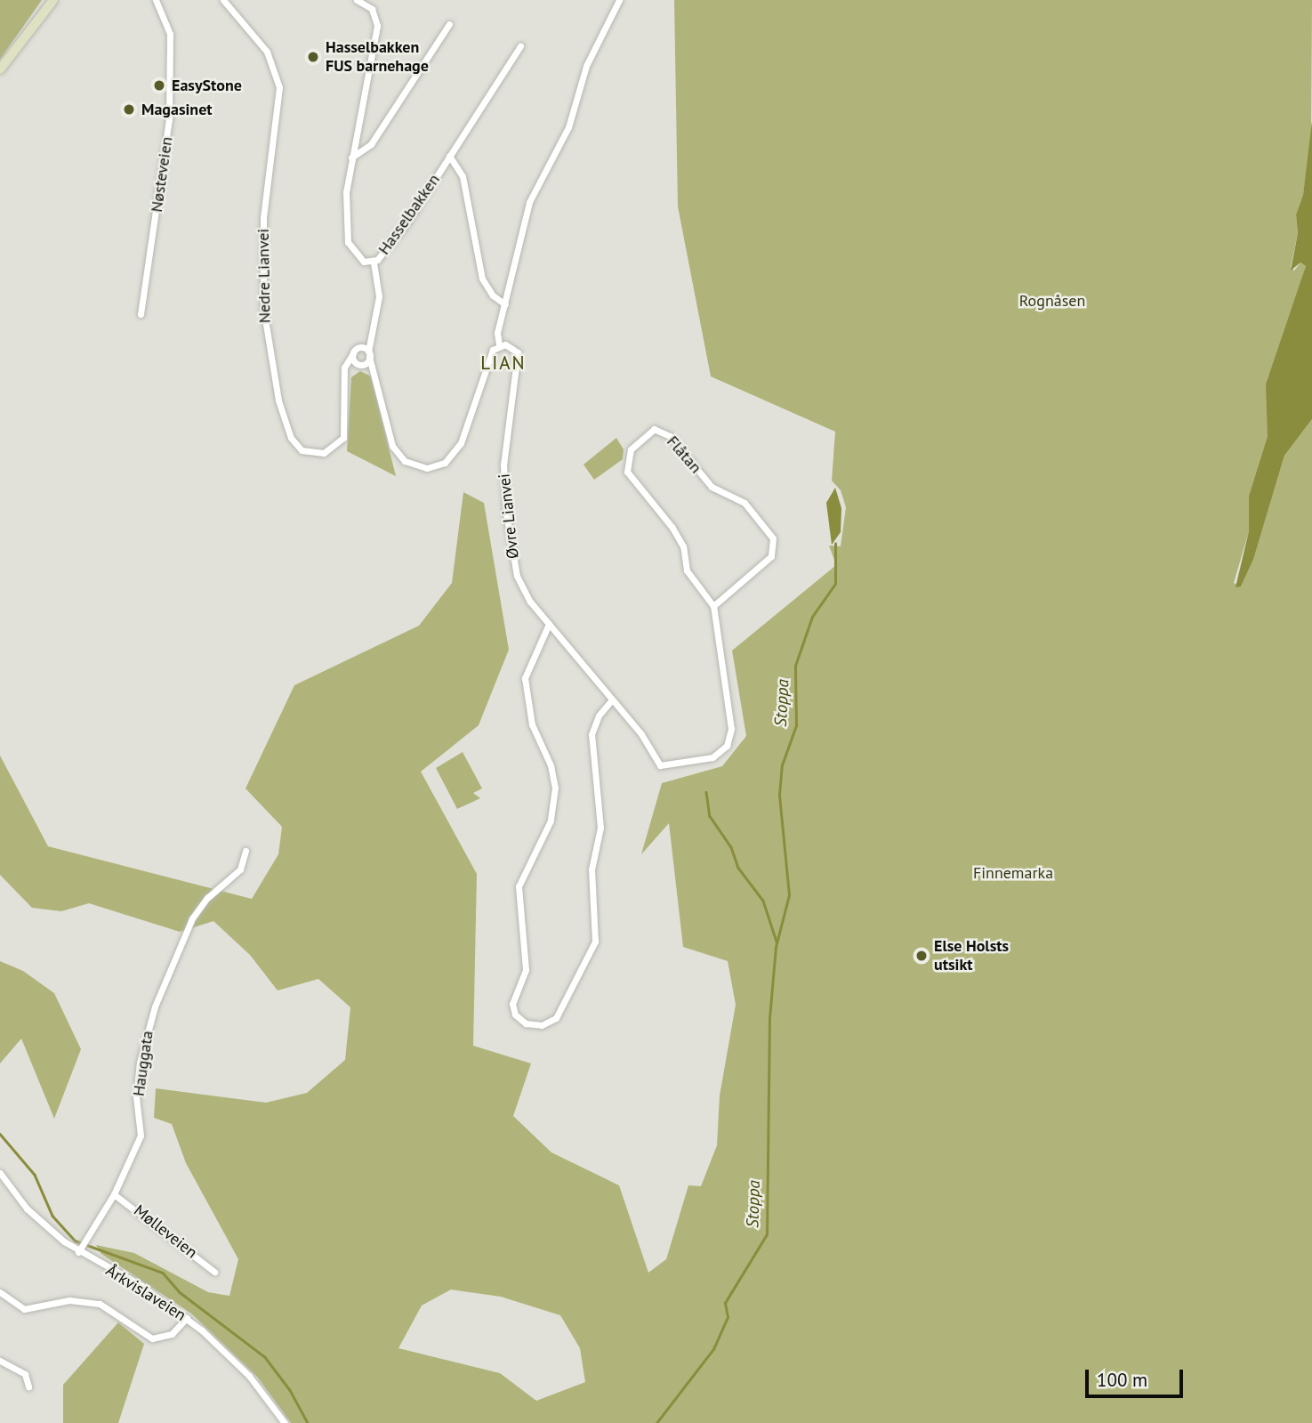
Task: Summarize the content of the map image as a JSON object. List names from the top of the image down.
{
  "streets": {
    "street": [
      "Nøsteveien",
      "Hasselbakken",
      "Nedre Lianvei",
      "Flåtan",
      "Øvre Lianvei",
      "Hauggata",
      "Mølleveien",
      "Årkvislaveien"
    ]
  },
  "crossings": [
    ["Flåtan", "Øvre Lianvei"],
    ["Hauggata", "Mølleveien"],
    ["Hauggata", "Årkvislaveien"]
  ],
  "districts": ["LIAN"],
  "water": ["Stoppa"],
  "parks": ["Rognåsen", "Finnemarka"],
  "places": [
    "Hasselbakken FUS barnehage",
    "EasyStone",
    "Magasinet",
    "Else Holsts utsikt"
  ],
  "scale_bar": "100 m"
}
